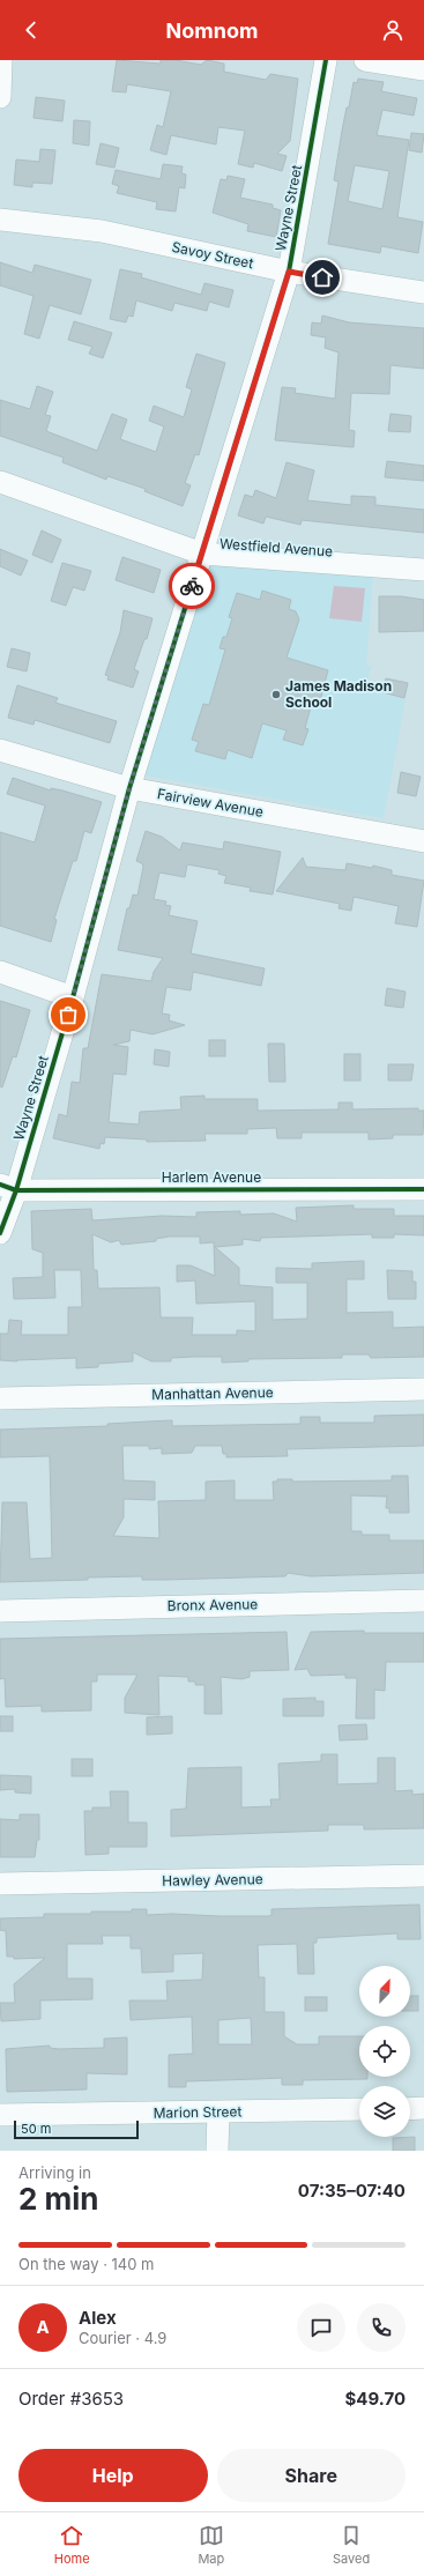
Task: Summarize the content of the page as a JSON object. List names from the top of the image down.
{
  "streets": {
    "street": [
      "Wayne Street",
      "Savoy Street",
      "Westfield Avenue",
      "Fairview Avenue",
      "Harlem Avenue",
      "Manhattan Avenue",
      "Bronx Avenue",
      "Hawley Avenue",
      "Marion Street"
    ]
  },
  "crossings": [
    ["Wayne Street", "Savoy Street"],
    ["Wayne Street", "Westfield Avenue"],
    ["Wayne Street", "Fairview Avenue"],
    ["Wayne Street", "Harlem Avenue"]
  ],
  "places": ["James Madison School"],
  "scale_bar": "50 m",
  "north": "top right",
  "page": {
    "header": "Nomnom",
    "scale": "50 m",
    "heading": ["2 min", "Arriving in", "07:35–07:40"],
    "panel": [
      "Alex",
      "Courier · 4.9",
      "Order #3653",
      "$49.70"
    ],
    "bar": "On the way · 140 m",
    "round": "A",
    "buttons": ["Help", "Share"],
    "tabs": ["Home", "Map", "Saved"]
  }
}
